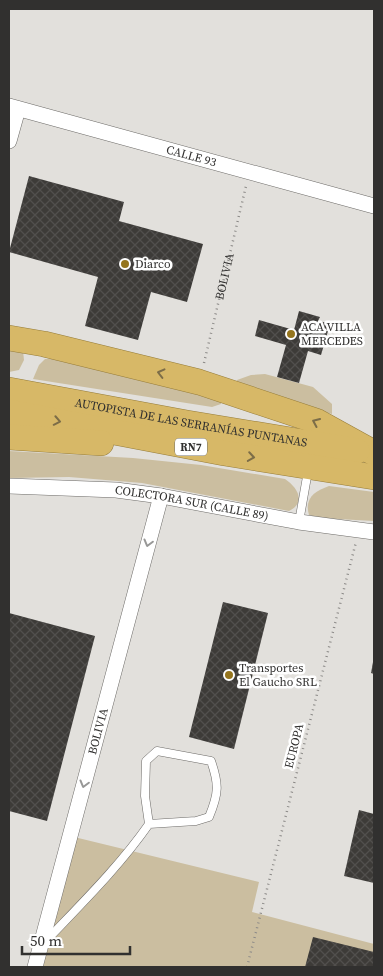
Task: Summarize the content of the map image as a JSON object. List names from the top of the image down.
{
  "streets": {
    "highway": ["AUTOPISTA DE LAS SERRANÍAS PUNTANAS", "RN7"],
    "street": ["CALLE 93", "BOLIVIA", "COLECTORA SUR (CALLE 89)"],
    "path": ["EUROPA"]
  },
  "crossings": [
    ["CALLE 93", "BOLIVIA"],
    ["BOLIVIA", "COLECTORA SUR (CALLE 89)"],
    ["COLECTORA SUR (CALLE 89)", "EUROPA"]
  ],
  "one_way": ["BOLIVIA"],
  "places": ["Diarco", "ACA VILLA MERCEDES", "Transportes El Gaucho SRL"],
  "scale_bar": "50 m"
}
